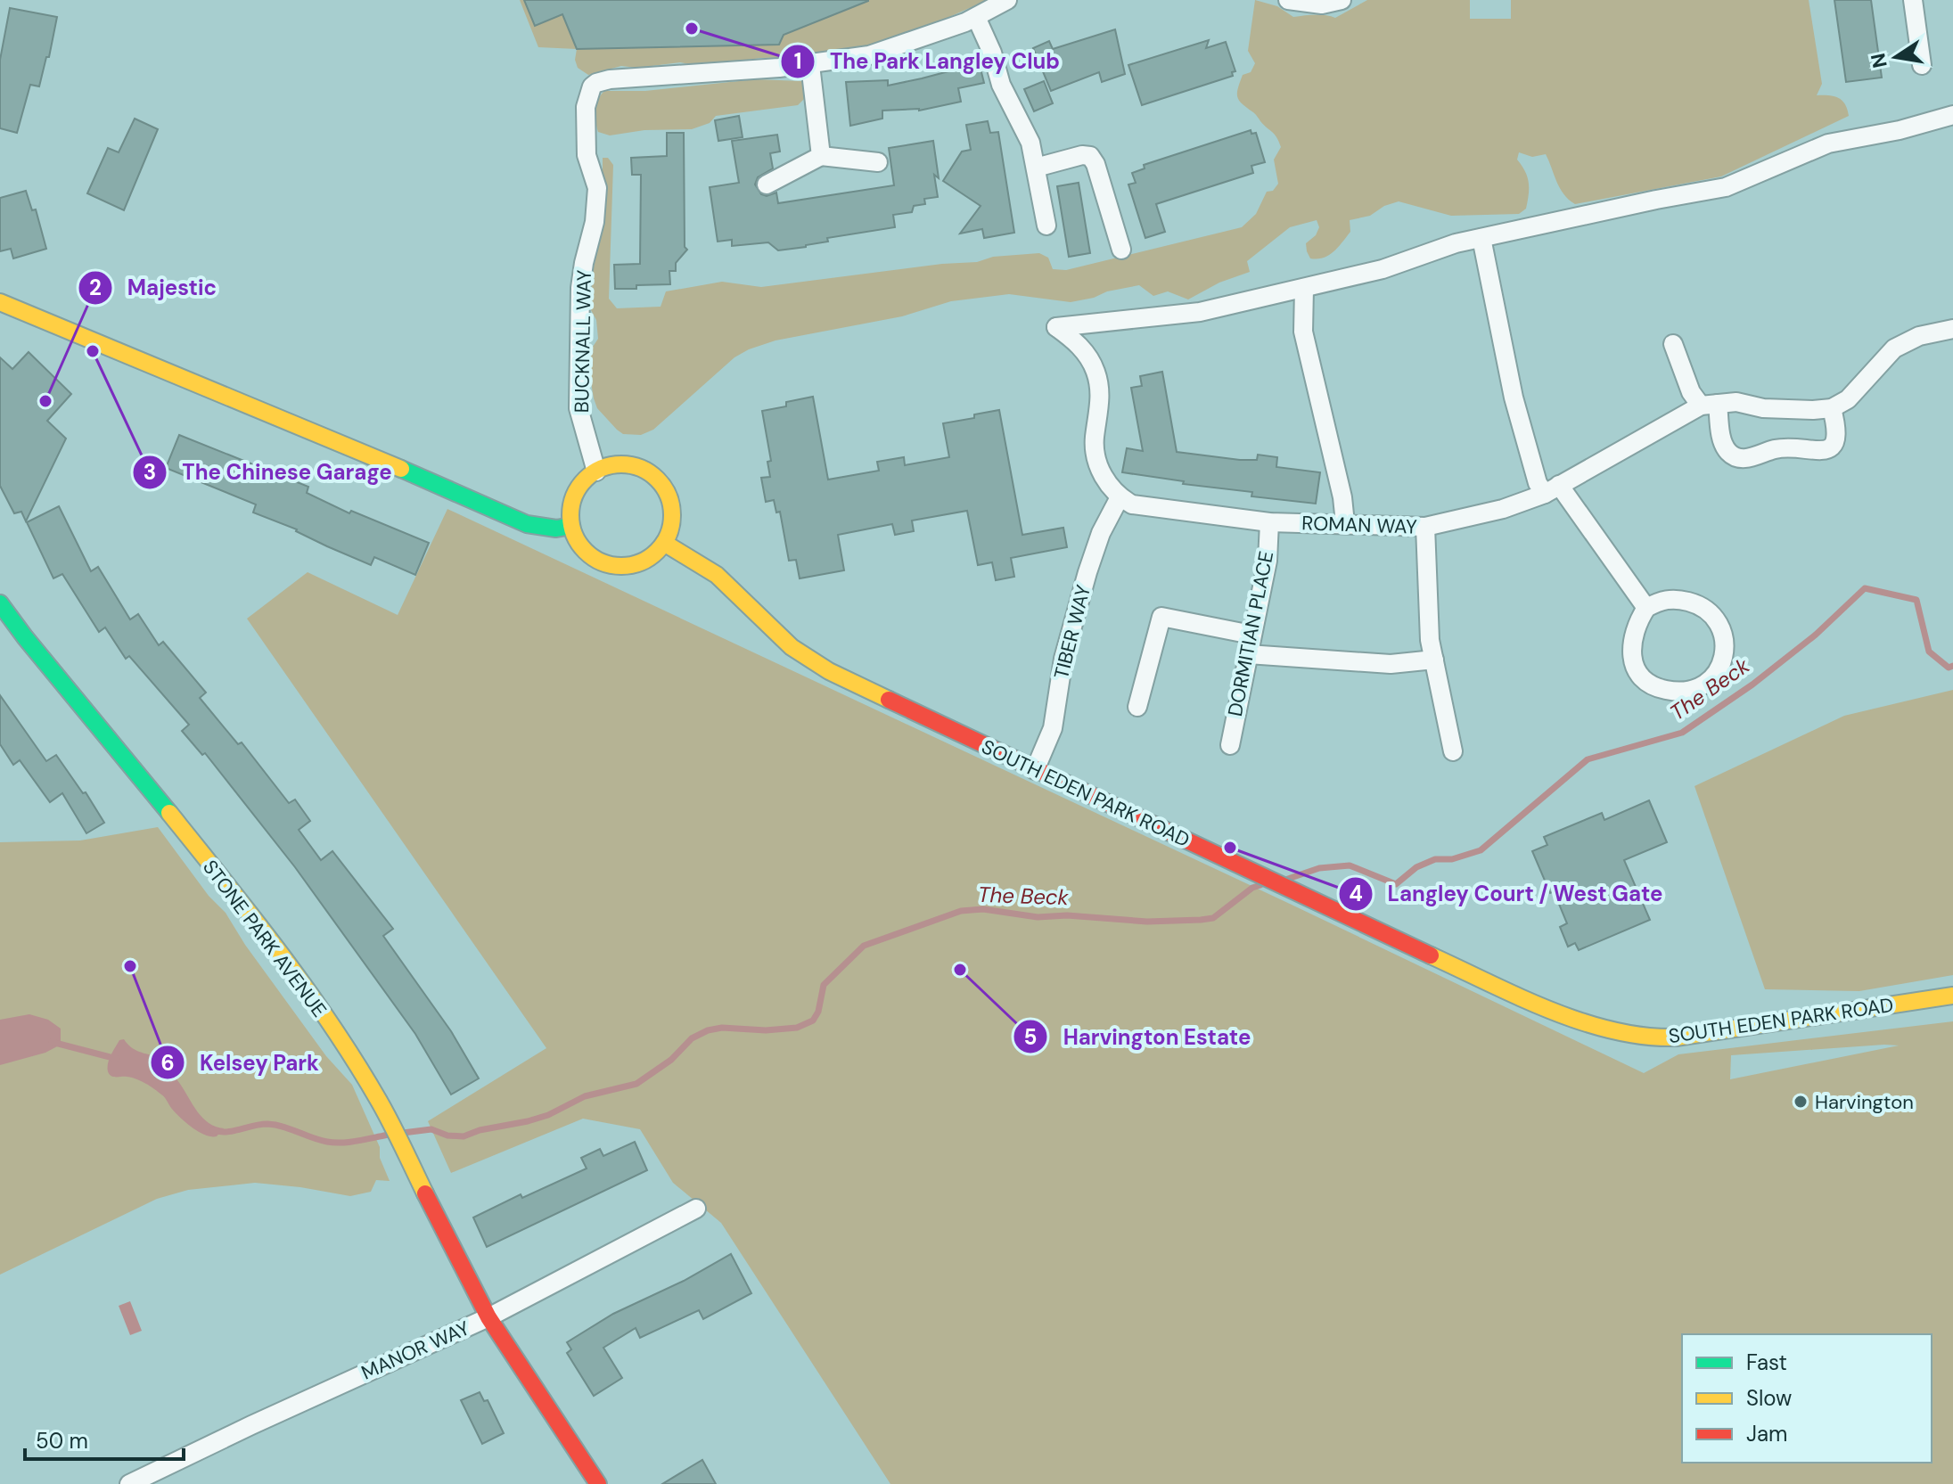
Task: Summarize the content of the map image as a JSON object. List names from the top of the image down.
{
  "streets": {
    "main road": ["SOUTH EDEN PARK ROAD", "STONE PARK AVENUE"],
    "street": [
      "BUCKNALL WAY",
      "ROMAN WAY",
      "TIBER WAY",
      "DORMITIAN PLACE",
      "MANOR WAY"
    ]
  },
  "crossings": [
    ["BUCKNALL WAY", "SOUTH EDEN PARK ROAD"],
    ["ROMAN WAY", "TIBER WAY"],
    ["ROMAN WAY", "DORMITIAN PLACE"],
    ["TIBER WAY", "SOUTH EDEN PARK ROAD"],
    ["STONE PARK AVENUE", "MANOR WAY"]
  ],
  "water": ["The Beck"],
  "places": [
    "The Park Langley Club",
    "The Chinese Garage",
    "Majestic",
    "Langley Court / West Gate",
    "Kelsey Park",
    "Harvington Estate",
    "Harvington"
  ],
  "legend": ["Fast", "Slow", "Jam"],
  "scale_bar": "50 m",
  "north": "left"
}
